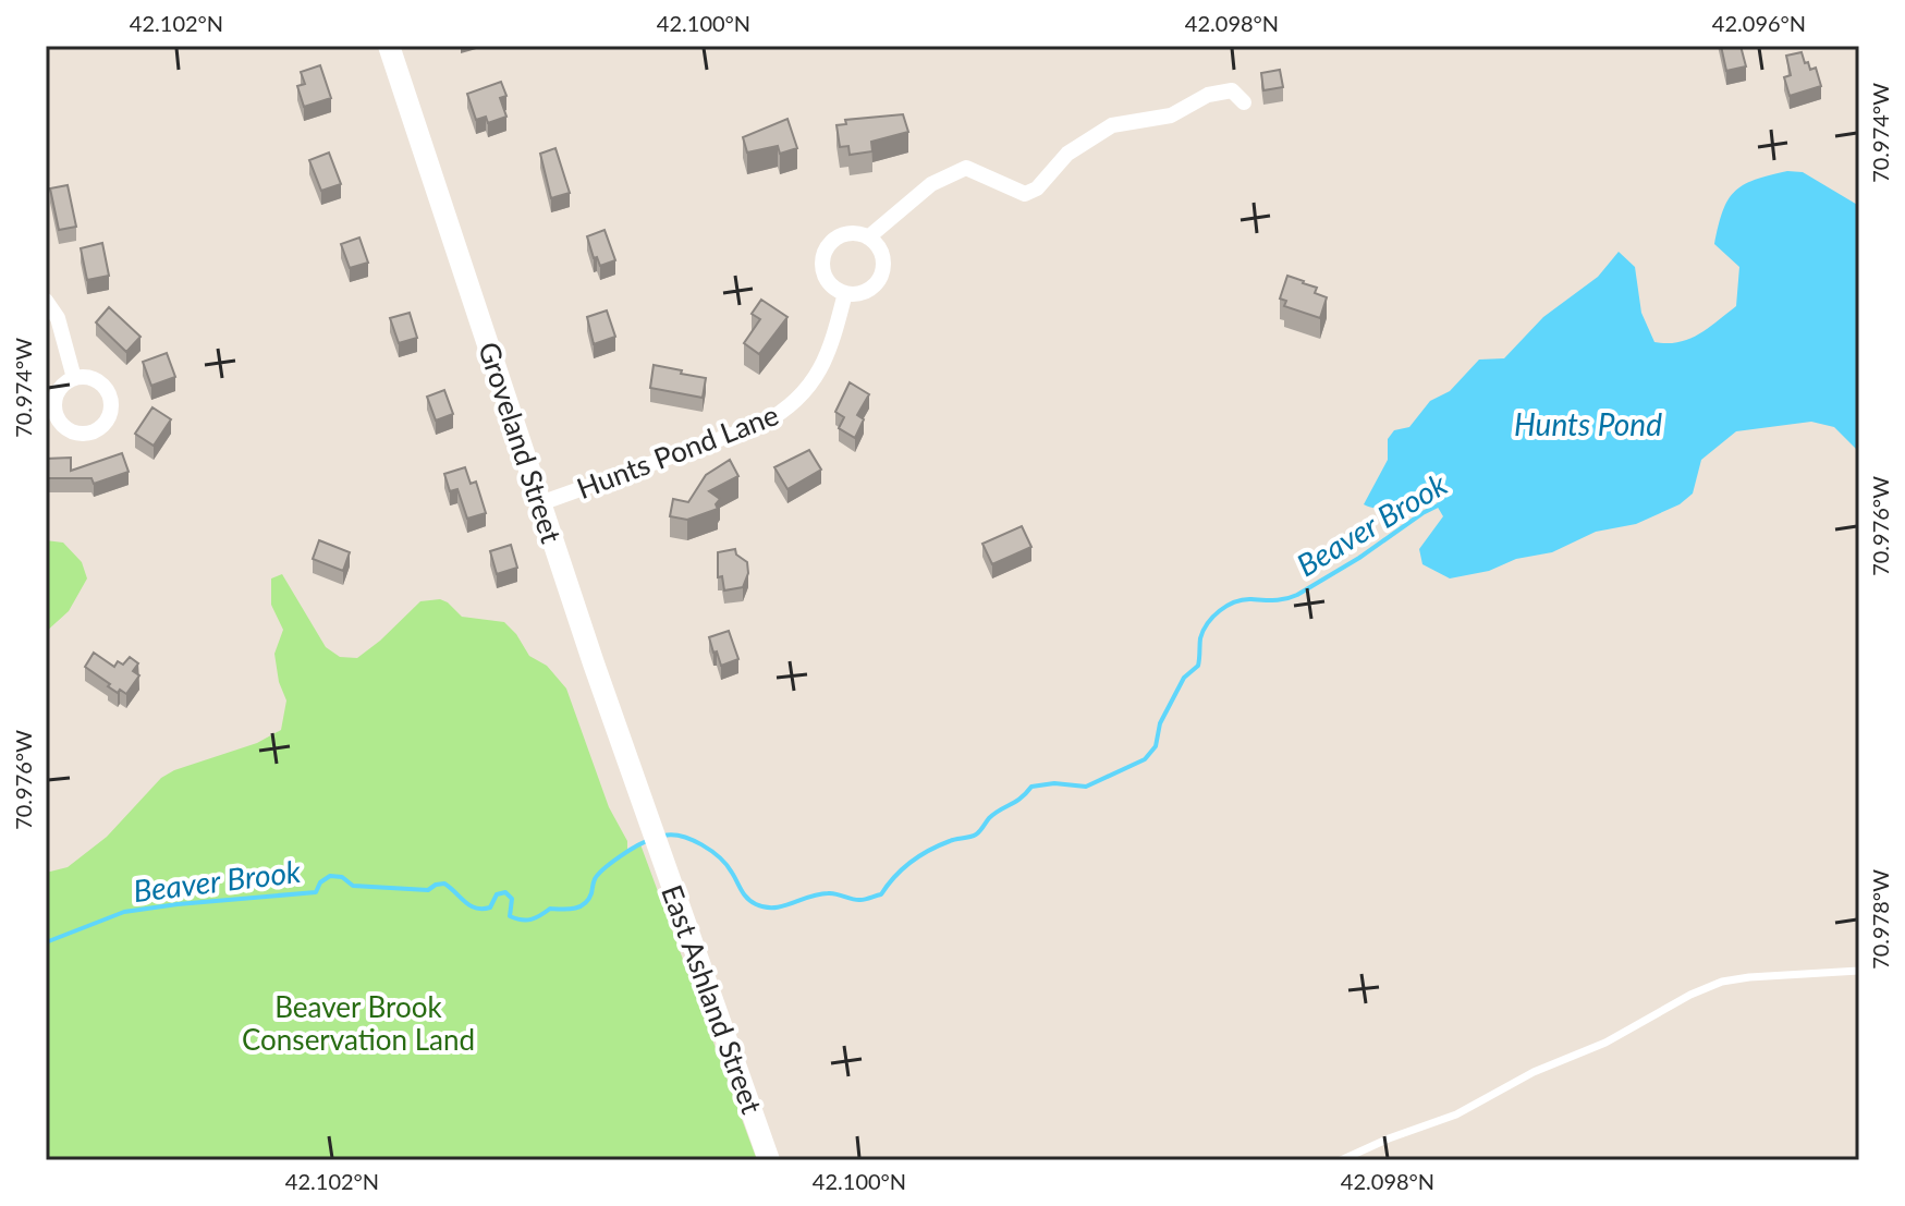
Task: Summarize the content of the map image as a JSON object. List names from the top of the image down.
{
  "streets": {
    "main road": ["Groveland Street", "East Ashland Street"],
    "street": ["Hunts Pond Lane"]
  },
  "crossings": [
    ["Groveland Street", "Hunts Pond Lane"],
    ["Groveland Street", "East Ashland Street"]
  ],
  "water": ["Hunts Pond", "Beaver Brook"],
  "parks": ["Beaver Brook Conservation Land"],
  "coordinates": [
    "42.102°N",
    "42.100°N",
    "42.098°N",
    "42.096°N",
    "70.974°W",
    "70.976°W",
    "70.978°W"
  ]
}
